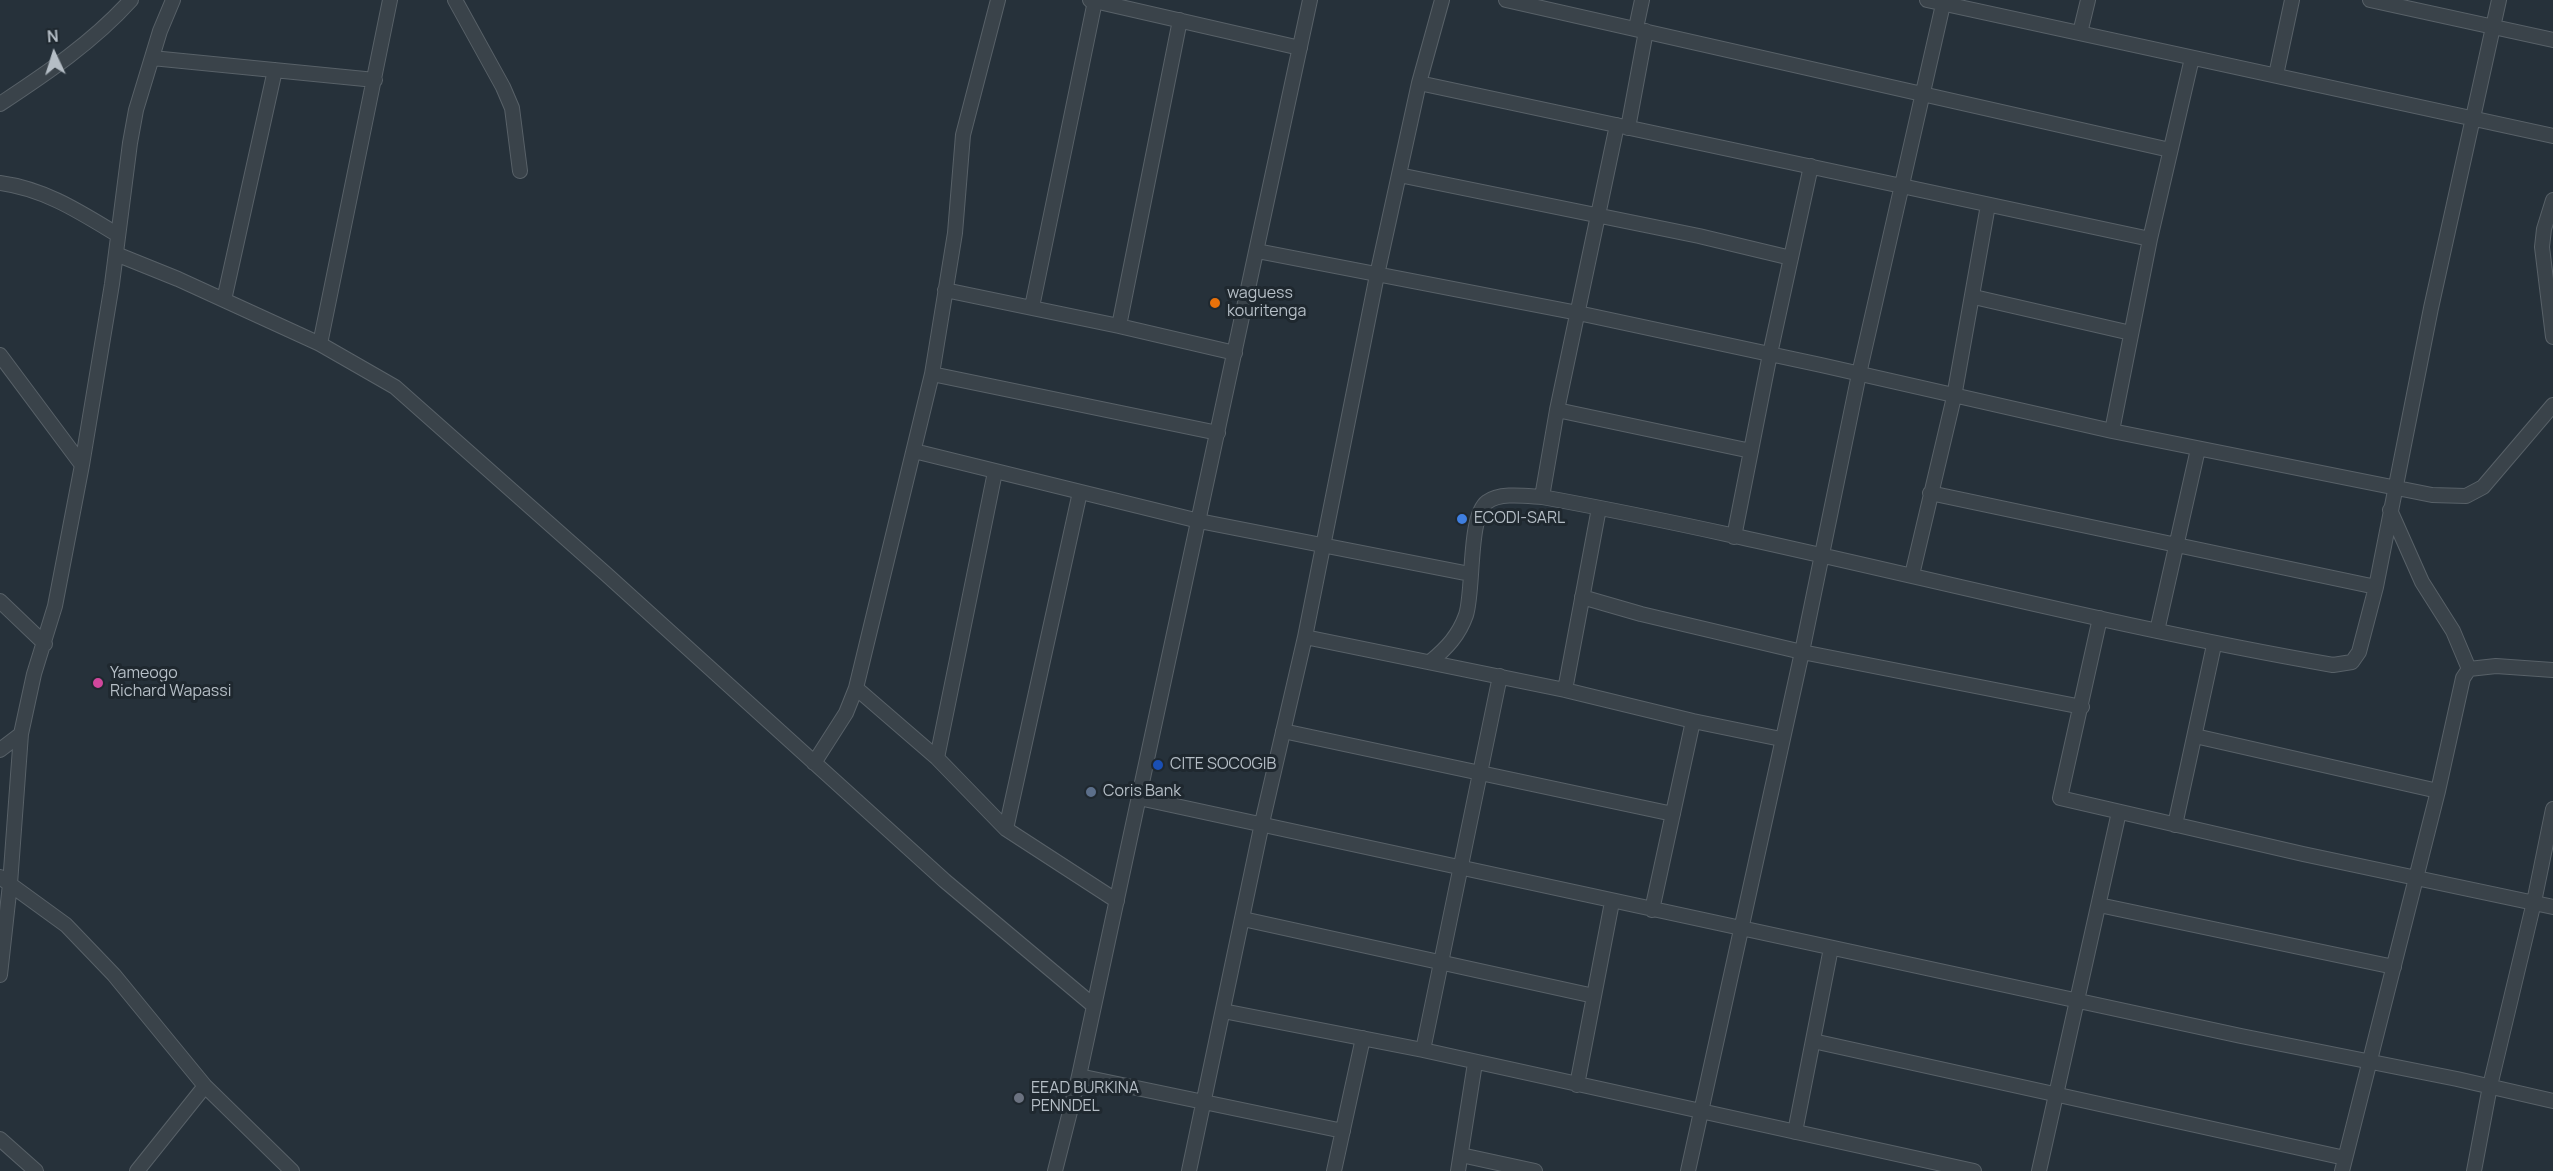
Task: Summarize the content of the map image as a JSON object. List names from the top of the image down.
{
  "places": [
    "waguess kouritenga",
    "ECODI-SARL",
    "Yameogo Richard Wapassi",
    "CITE SOCOGIB",
    "Coris Bank",
    "EEAD BURKINA PENNDEL"
  ],
  "north": "top"
}
